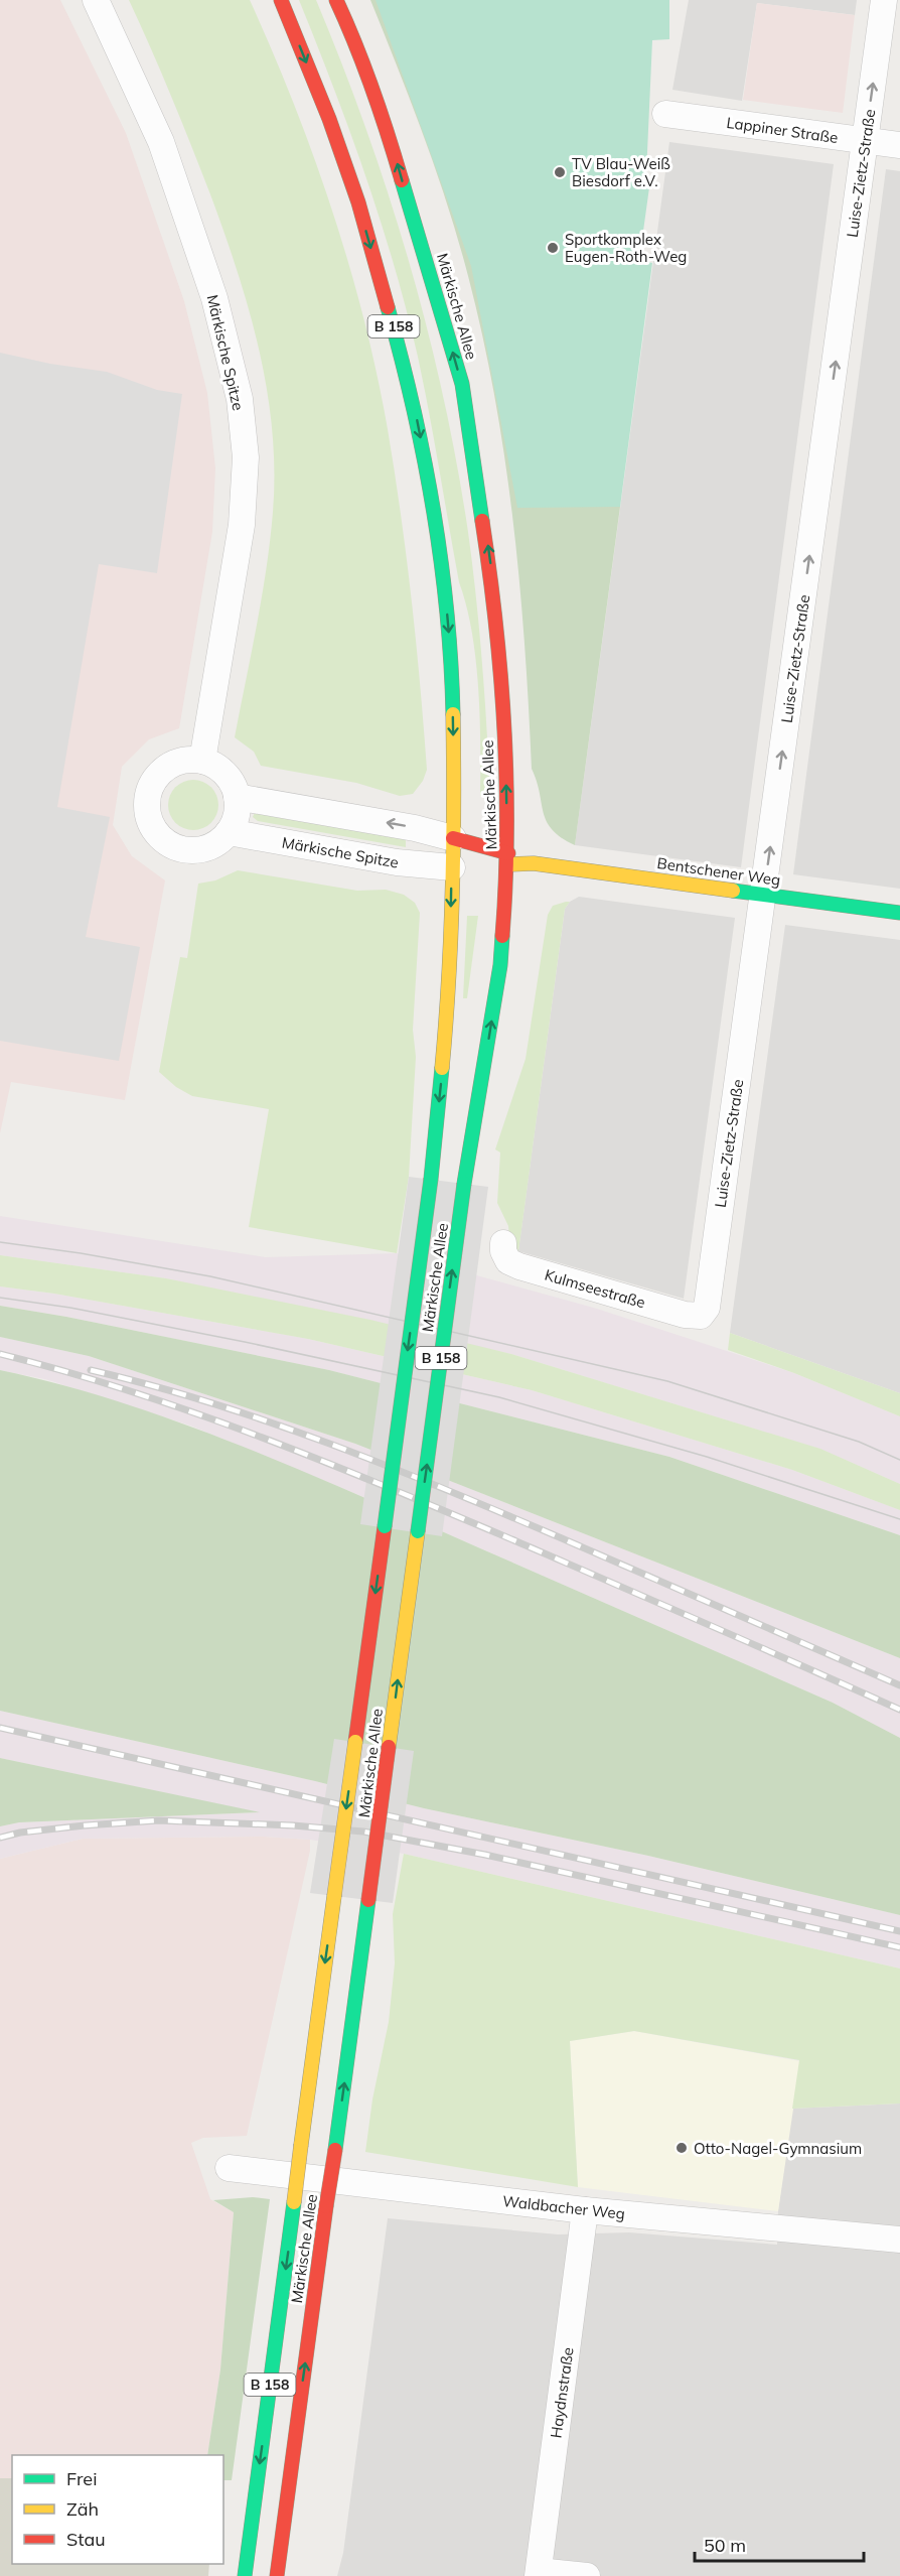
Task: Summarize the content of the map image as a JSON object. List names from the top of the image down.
{
  "streets": {
    "main road": ["Märkische Allee", "B 158", "Bentschener Weg"],
    "street": [
      "Lappiner Straße",
      "Luise-Zietz-Straße",
      "Märkische Spitze",
      "Kulmseestraße",
      "Waldbacher Weg",
      "Haydnstraße"
    ]
  },
  "crossings": [
    ["Lappiner Straße", "Luise-Zietz-Straße"],
    ["Luise-Zietz-Straße", "Bentschener Weg"],
    ["Luise-Zietz-Straße", "Kulmseestraße"],
    ["Märkische Allee", "Märkische Spitze"],
    ["Märkische Allee", "Bentschener Weg"],
    ["Waldbacher Weg", "Haydnstraße"]
  ],
  "one_way": ["Luise-Zietz-Straße"],
  "places": ["TV Blau-Weiß Biesdorf e.V.", "Sportkomplex Eugen-Roth-Weg", "Otto-Nagel-Gymnasium"],
  "legend": ["Frei", "Zäh", "Stau"],
  "scale_bar": "50 m"
}
